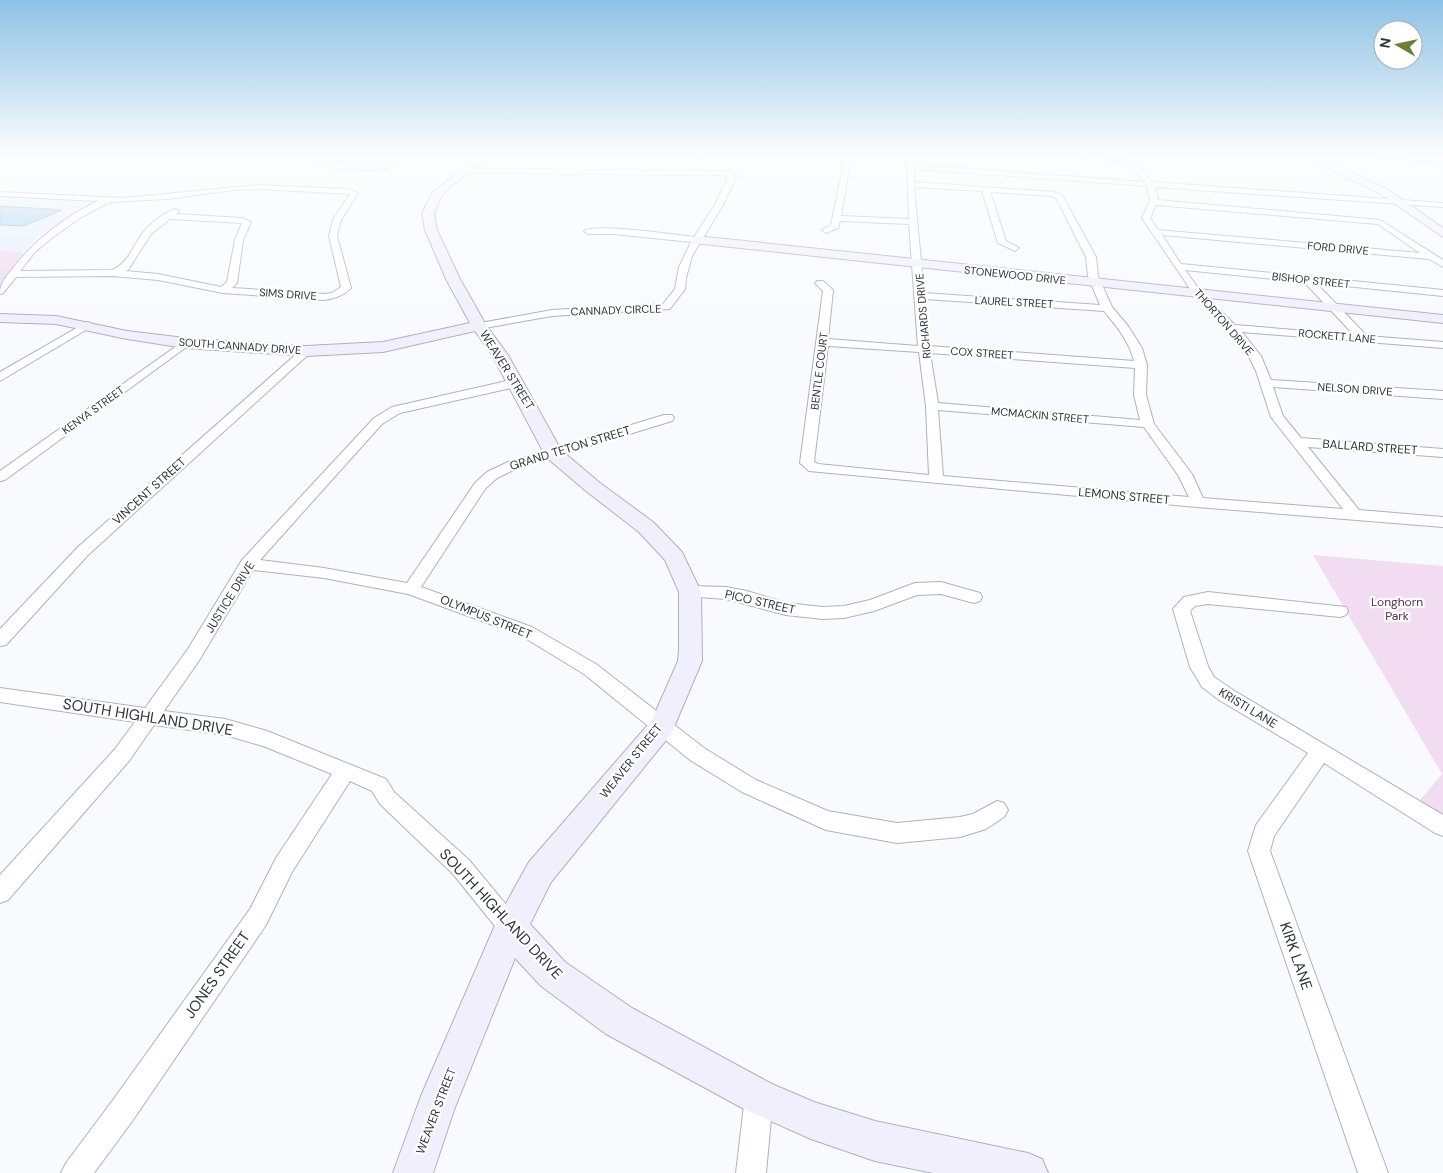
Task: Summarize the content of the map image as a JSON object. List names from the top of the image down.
{
  "streets": {
    "street": [
      "FORD DRIVE",
      "STONEWOOD DRIVE",
      "BISHOP STREET",
      "SIMS DRIVE",
      "LAUREL STREET",
      "CANNADY CIRCLE",
      "RICHARDS DRIVE",
      "THORTON DRIVE",
      "ROCKETT LANE",
      "SOUTH CANNADY DRIVE",
      "COX STREET",
      "WEAVER STREET",
      "BENTLE COURT",
      "NELSON DRIVE",
      "KENYA STREET",
      "MCMACKIN STREET",
      "BALLARD STREET",
      "GRAND TETON STREET",
      "VINCENT STREET",
      "LEMONS STREET",
      "JUSTICE DRIVE",
      "PICO STREET",
      "OLYMPUS STREET",
      "KRISTI LANE",
      "SOUTH HIGHLAND DRIVE",
      "KIRK LANE",
      "JONES STREET"
    ]
  },
  "crossings": [
    ["FORD DRIVE", "THORTON DRIVE"],
    ["STONEWOOD DRIVE", "CANNADY CIRCLE"],
    ["STONEWOOD DRIVE", "RICHARDS DRIVE"],
    ["STONEWOOD DRIVE", "THORTON DRIVE"],
    ["BISHOP STREET", "THORTON DRIVE"],
    ["LAUREL STREET", "RICHARDS DRIVE"],
    ["CANNADY CIRCLE", "SOUTH CANNADY DRIVE"],
    ["CANNADY CIRCLE", "WEAVER STREET"],
    ["RICHARDS DRIVE", "COX STREET"],
    ["RICHARDS DRIVE", "MCMACKIN STREET"],
    ["RICHARDS DRIVE", "LEMONS STREET"],
    ["THORTON DRIVE", "ROCKETT LANE"],
    ["THORTON DRIVE", "NELSON DRIVE"],
    ["THORTON DRIVE", "BALLARD STREET"],
    ["THORTON DRIVE", "LEMONS STREET"],
    ["SOUTH CANNADY DRIVE", "WEAVER STREET"],
    ["SOUTH CANNADY DRIVE", "KENYA STREET"],
    ["SOUTH CANNADY DRIVE", "VINCENT STREET"],
    ["COX STREET", "BENTLE COURT"],
    ["WEAVER STREET", "GRAND TETON STREET"],
    ["WEAVER STREET", "JUSTICE DRIVE"],
    ["WEAVER STREET", "PICO STREET"],
    ["WEAVER STREET", "OLYMPUS STREET"],
    ["WEAVER STREET", "SOUTH HIGHLAND DRIVE"],
    ["BENTLE COURT", "LEMONS STREET"],
    ["GRAND TETON STREET", "OLYMPUS STREET"],
    ["JUSTICE DRIVE", "OLYMPUS STREET"],
    ["JUSTICE DRIVE", "SOUTH HIGHLAND DRIVE"],
    ["KRISTI LANE", "KIRK LANE"],
    ["SOUTH HIGHLAND DRIVE", "JONES STREET"]
  ],
  "parks": ["Longhorn Park"],
  "north": "left"
}
